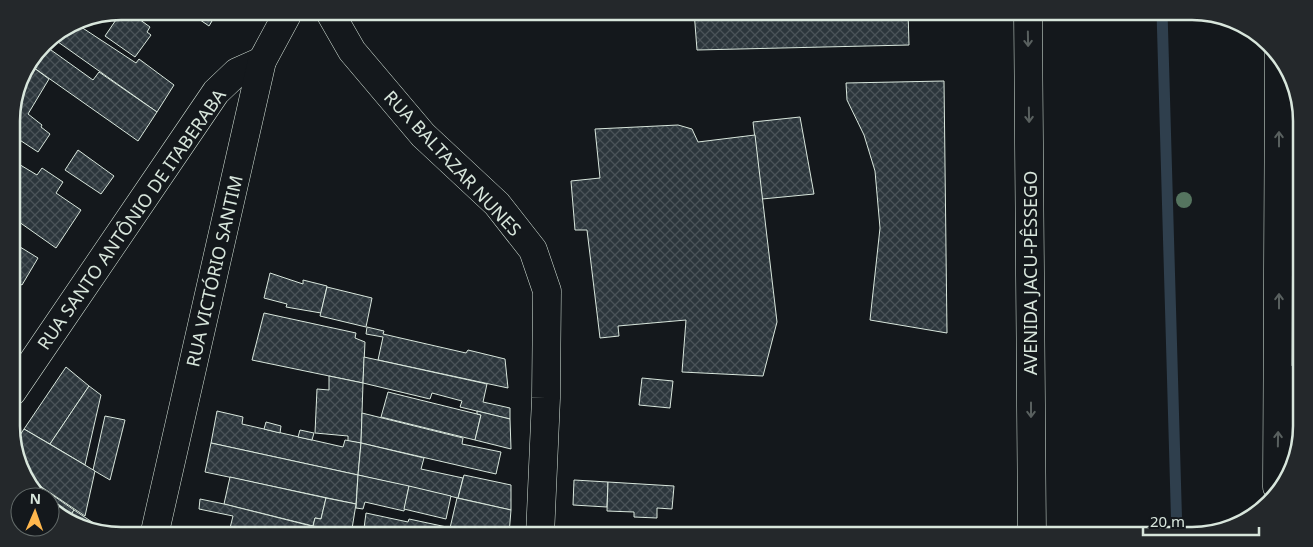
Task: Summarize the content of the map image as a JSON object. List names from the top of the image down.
{
  "streets": {
    "main road": [
      "RUA BALTAZAR NUNES",
      "RUA SANTO ANTÔNIO DE ITABERABA",
      "RUA VICTÓRIO SANTIM",
      "AVENIDA JACU-PÊSSEGO"
    ]
  },
  "crossings": [
    ["RUA SANTO ANTÔNIO DE ITABERABA", "RUA VICTÓRIO SANTIM"]
  ],
  "one_way": ["AVENIDA JACU-PÊSSEGO"],
  "scale_bar": "20 m",
  "north": "top"
}
